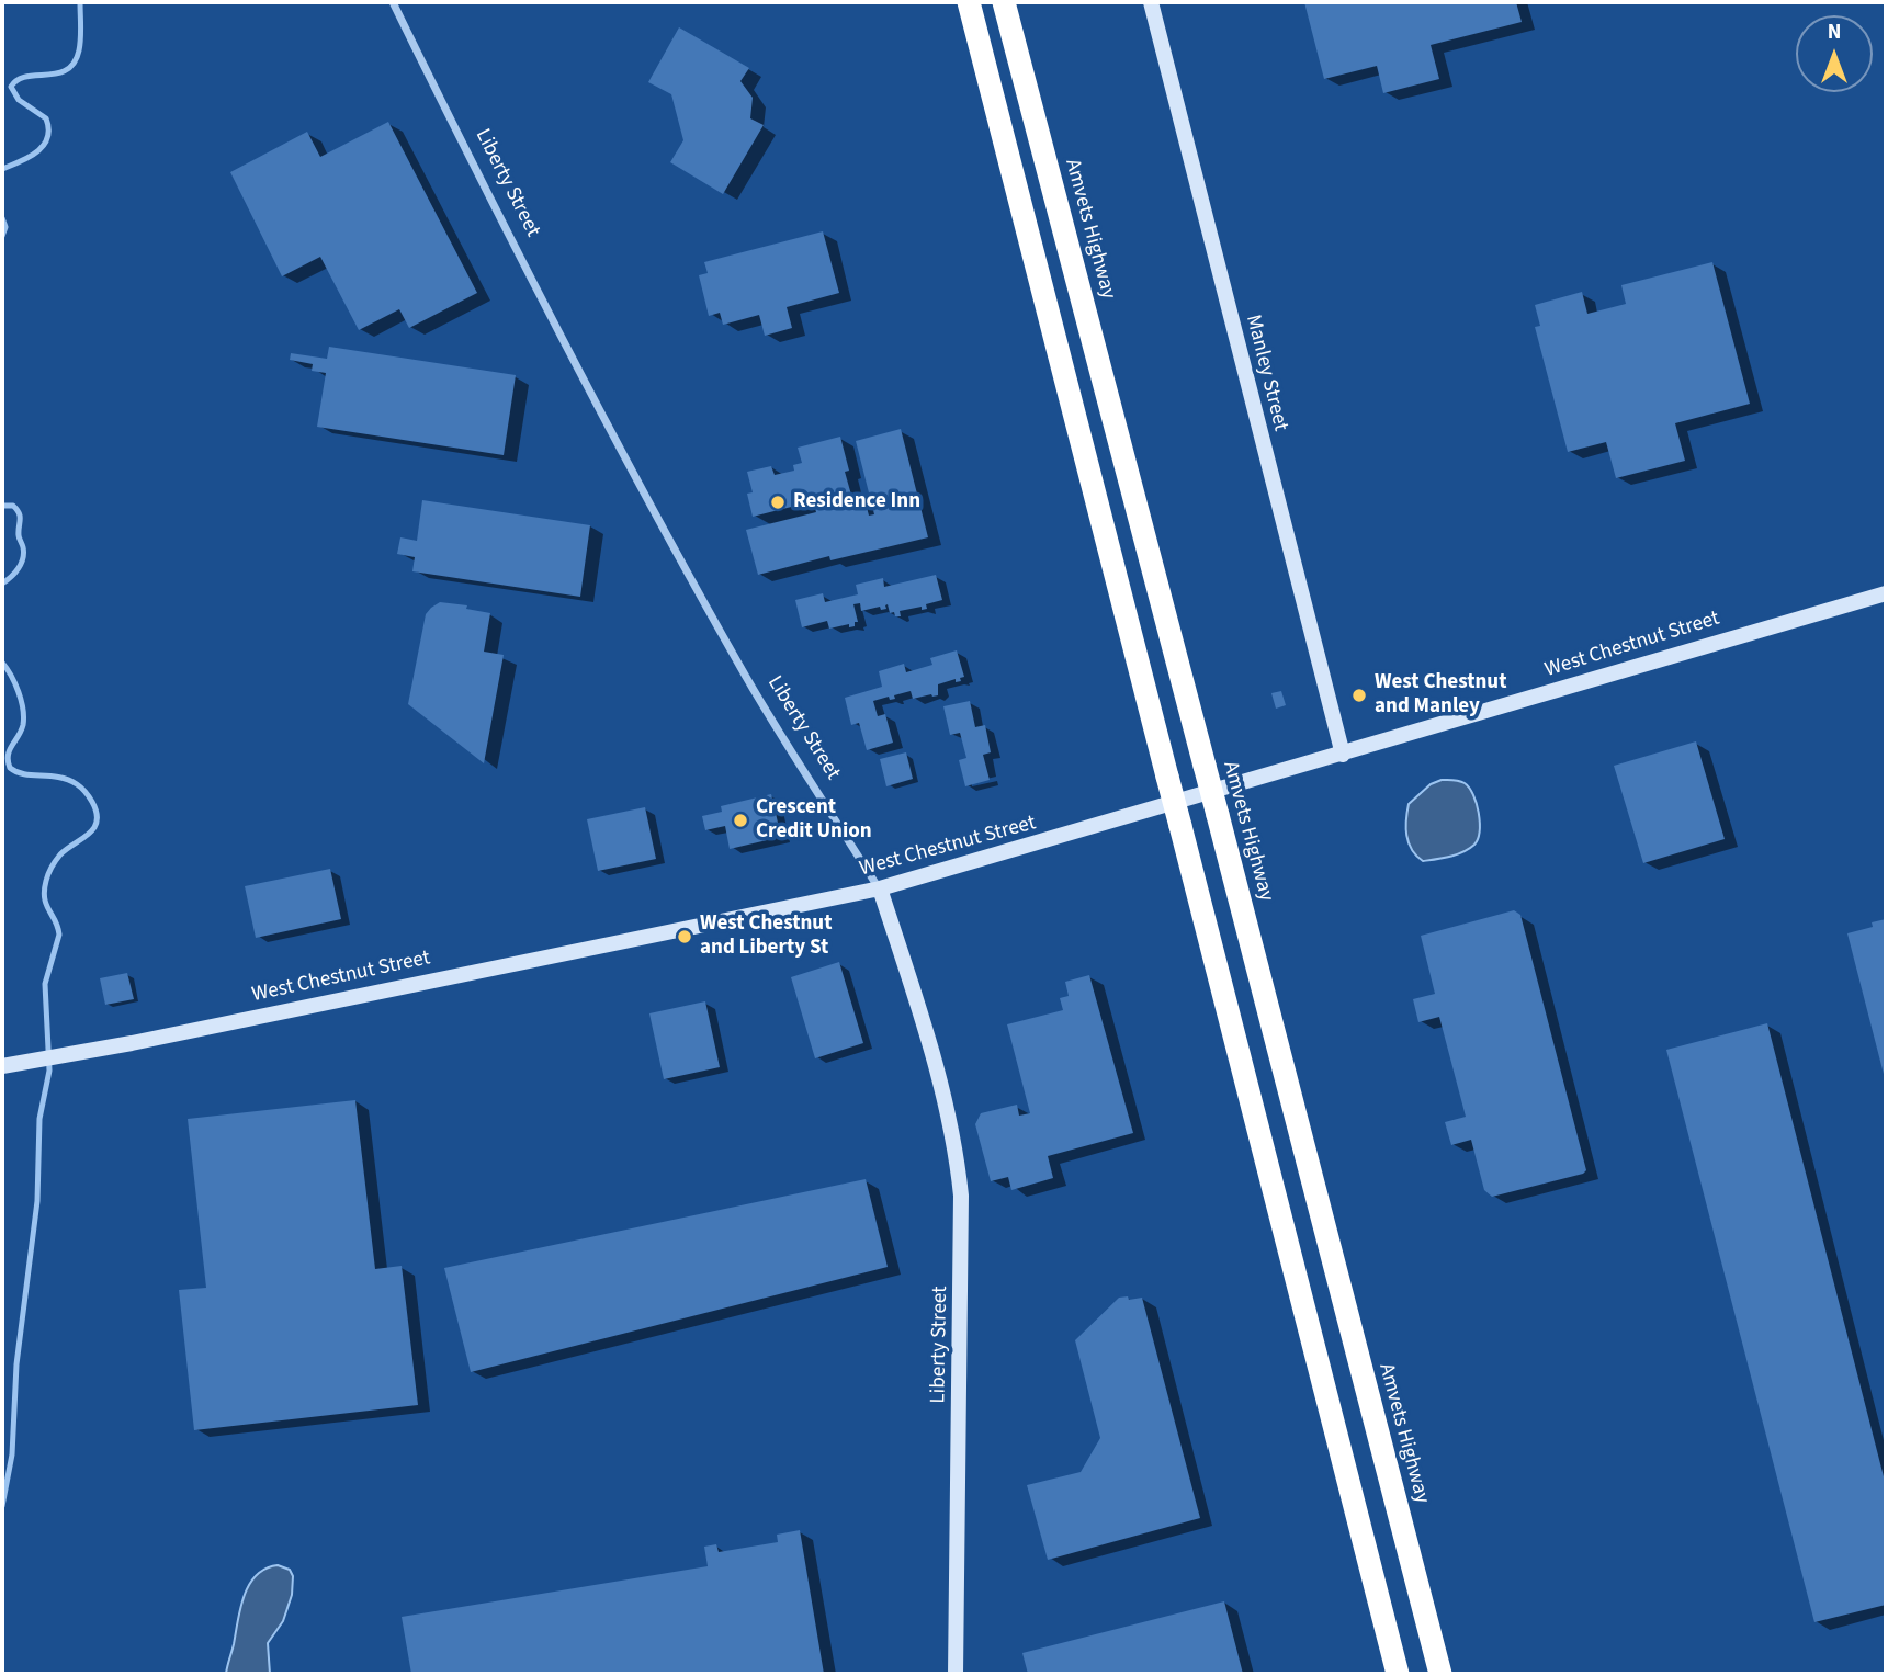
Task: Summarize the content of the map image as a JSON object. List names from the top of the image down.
{
  "streets": {
    "highway": ["Amvets Highway"],
    "main road": ["Liberty Street", "Manley Street", "West Chestnut Street"]
  },
  "crossings": [
    ["Liberty Street", "West Chestnut Street"],
    ["Manley Street", "West Chestnut Street"]
  ],
  "places": [
    "Residence Inn",
    "West Chestnut and Manley",
    "Crescent Credit Union",
    "West Chestnut and Liberty St"
  ],
  "north": "top"
}
